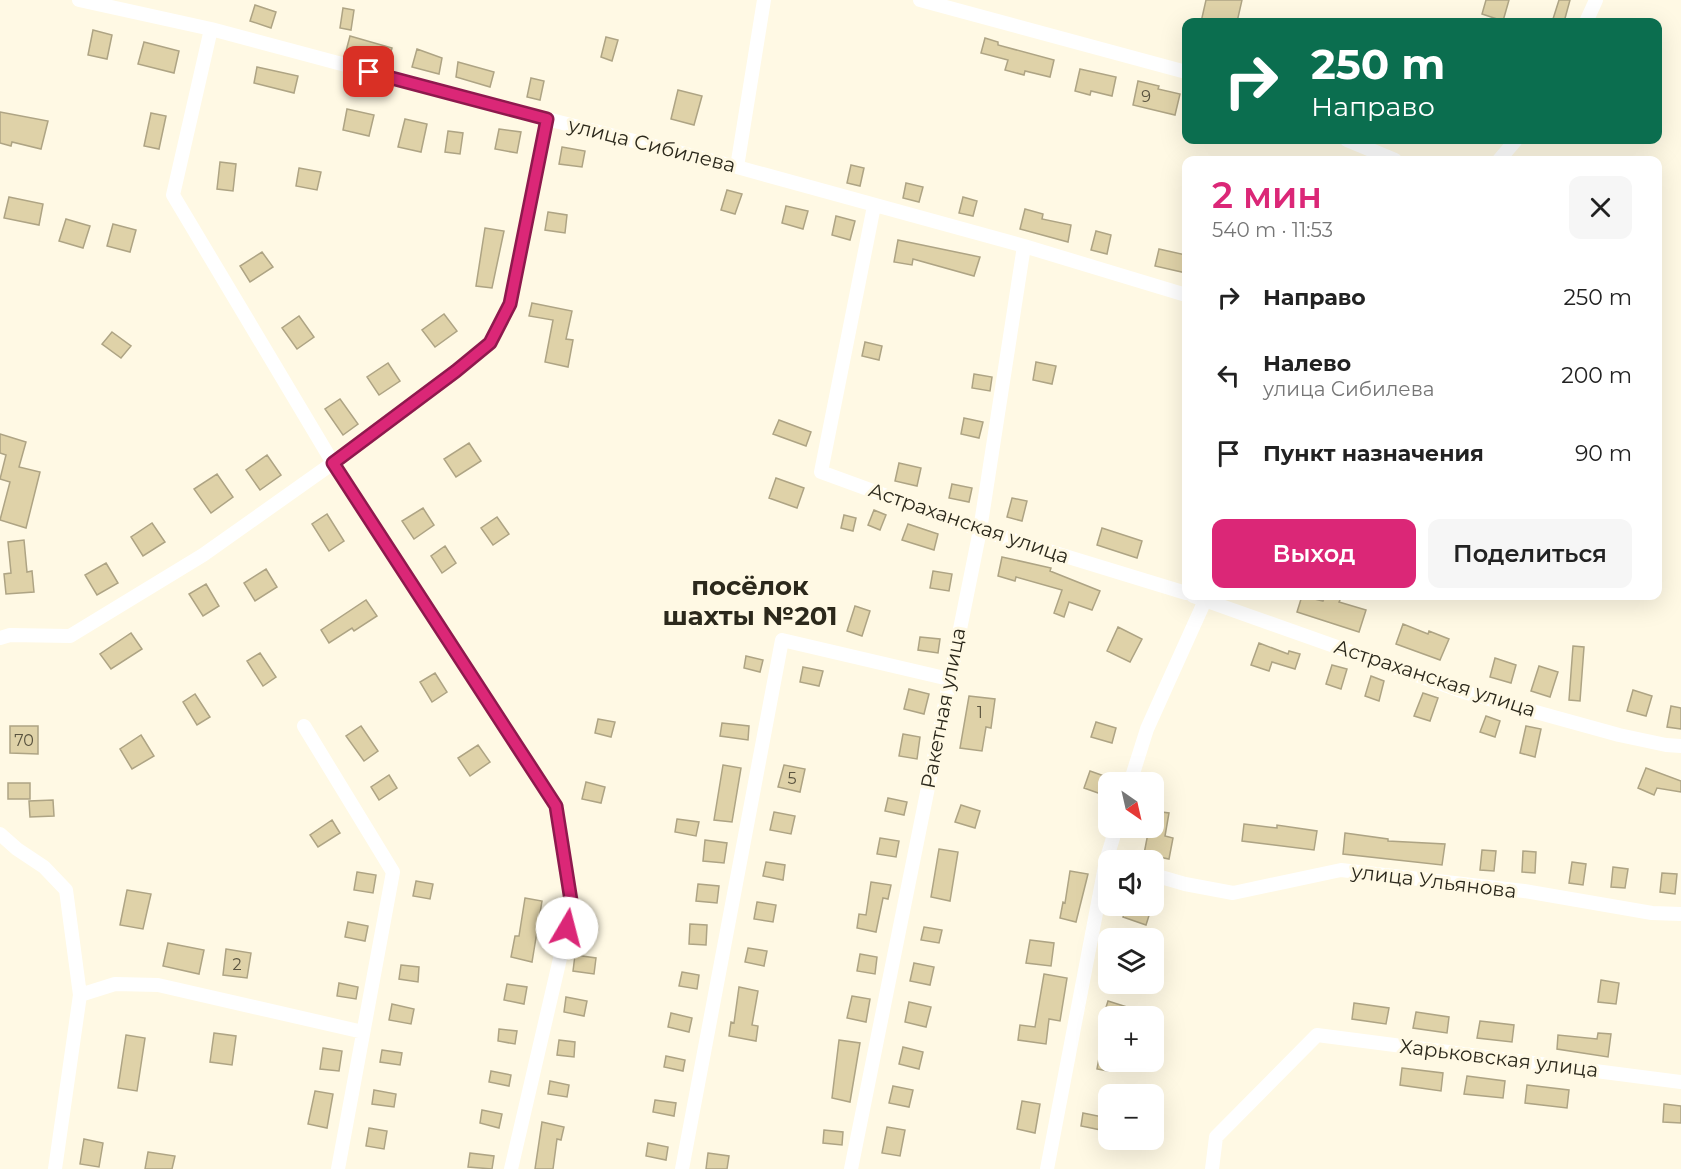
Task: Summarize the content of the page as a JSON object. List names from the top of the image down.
{
  "streets": {
    "street": [
      "улица Сибилева",
      "Астраханская улица",
      "Ракетная улица",
      "улица Ульянова",
      "Харьковская улица"
    ]
  },
  "crossings": [
    ["улица Сибилева", "Астраханская улица"],
    ["улица Сибилева", "Ракетная улица"],
    ["Астраханская улица", "Ракетная улица"]
  ],
  "districts": ["посёлок шахты №201"],
  "house_numbers": [
    "9",
    "1",
    "70",
    "5",
    "2"
  ],
  "north": "bottom right",
  "page": {
    "turn": ["250 m", "Направо"],
    "heading": ["2 мин", "540 m · 11:53"],
    "list": [
      {
        "name": "Направо",
        "value": "250 m"
      },
      {
        "name": "Налево",
        "note": "улица Сибилева",
        "value": "200 m"
      },
      {
        "name": "Пункт назначения",
        "value": "90 m"
      }
    ],
    "buttons": ["Выход", "Поделиться"],
    "map_buttons": ["+", "−"]
  }
}
